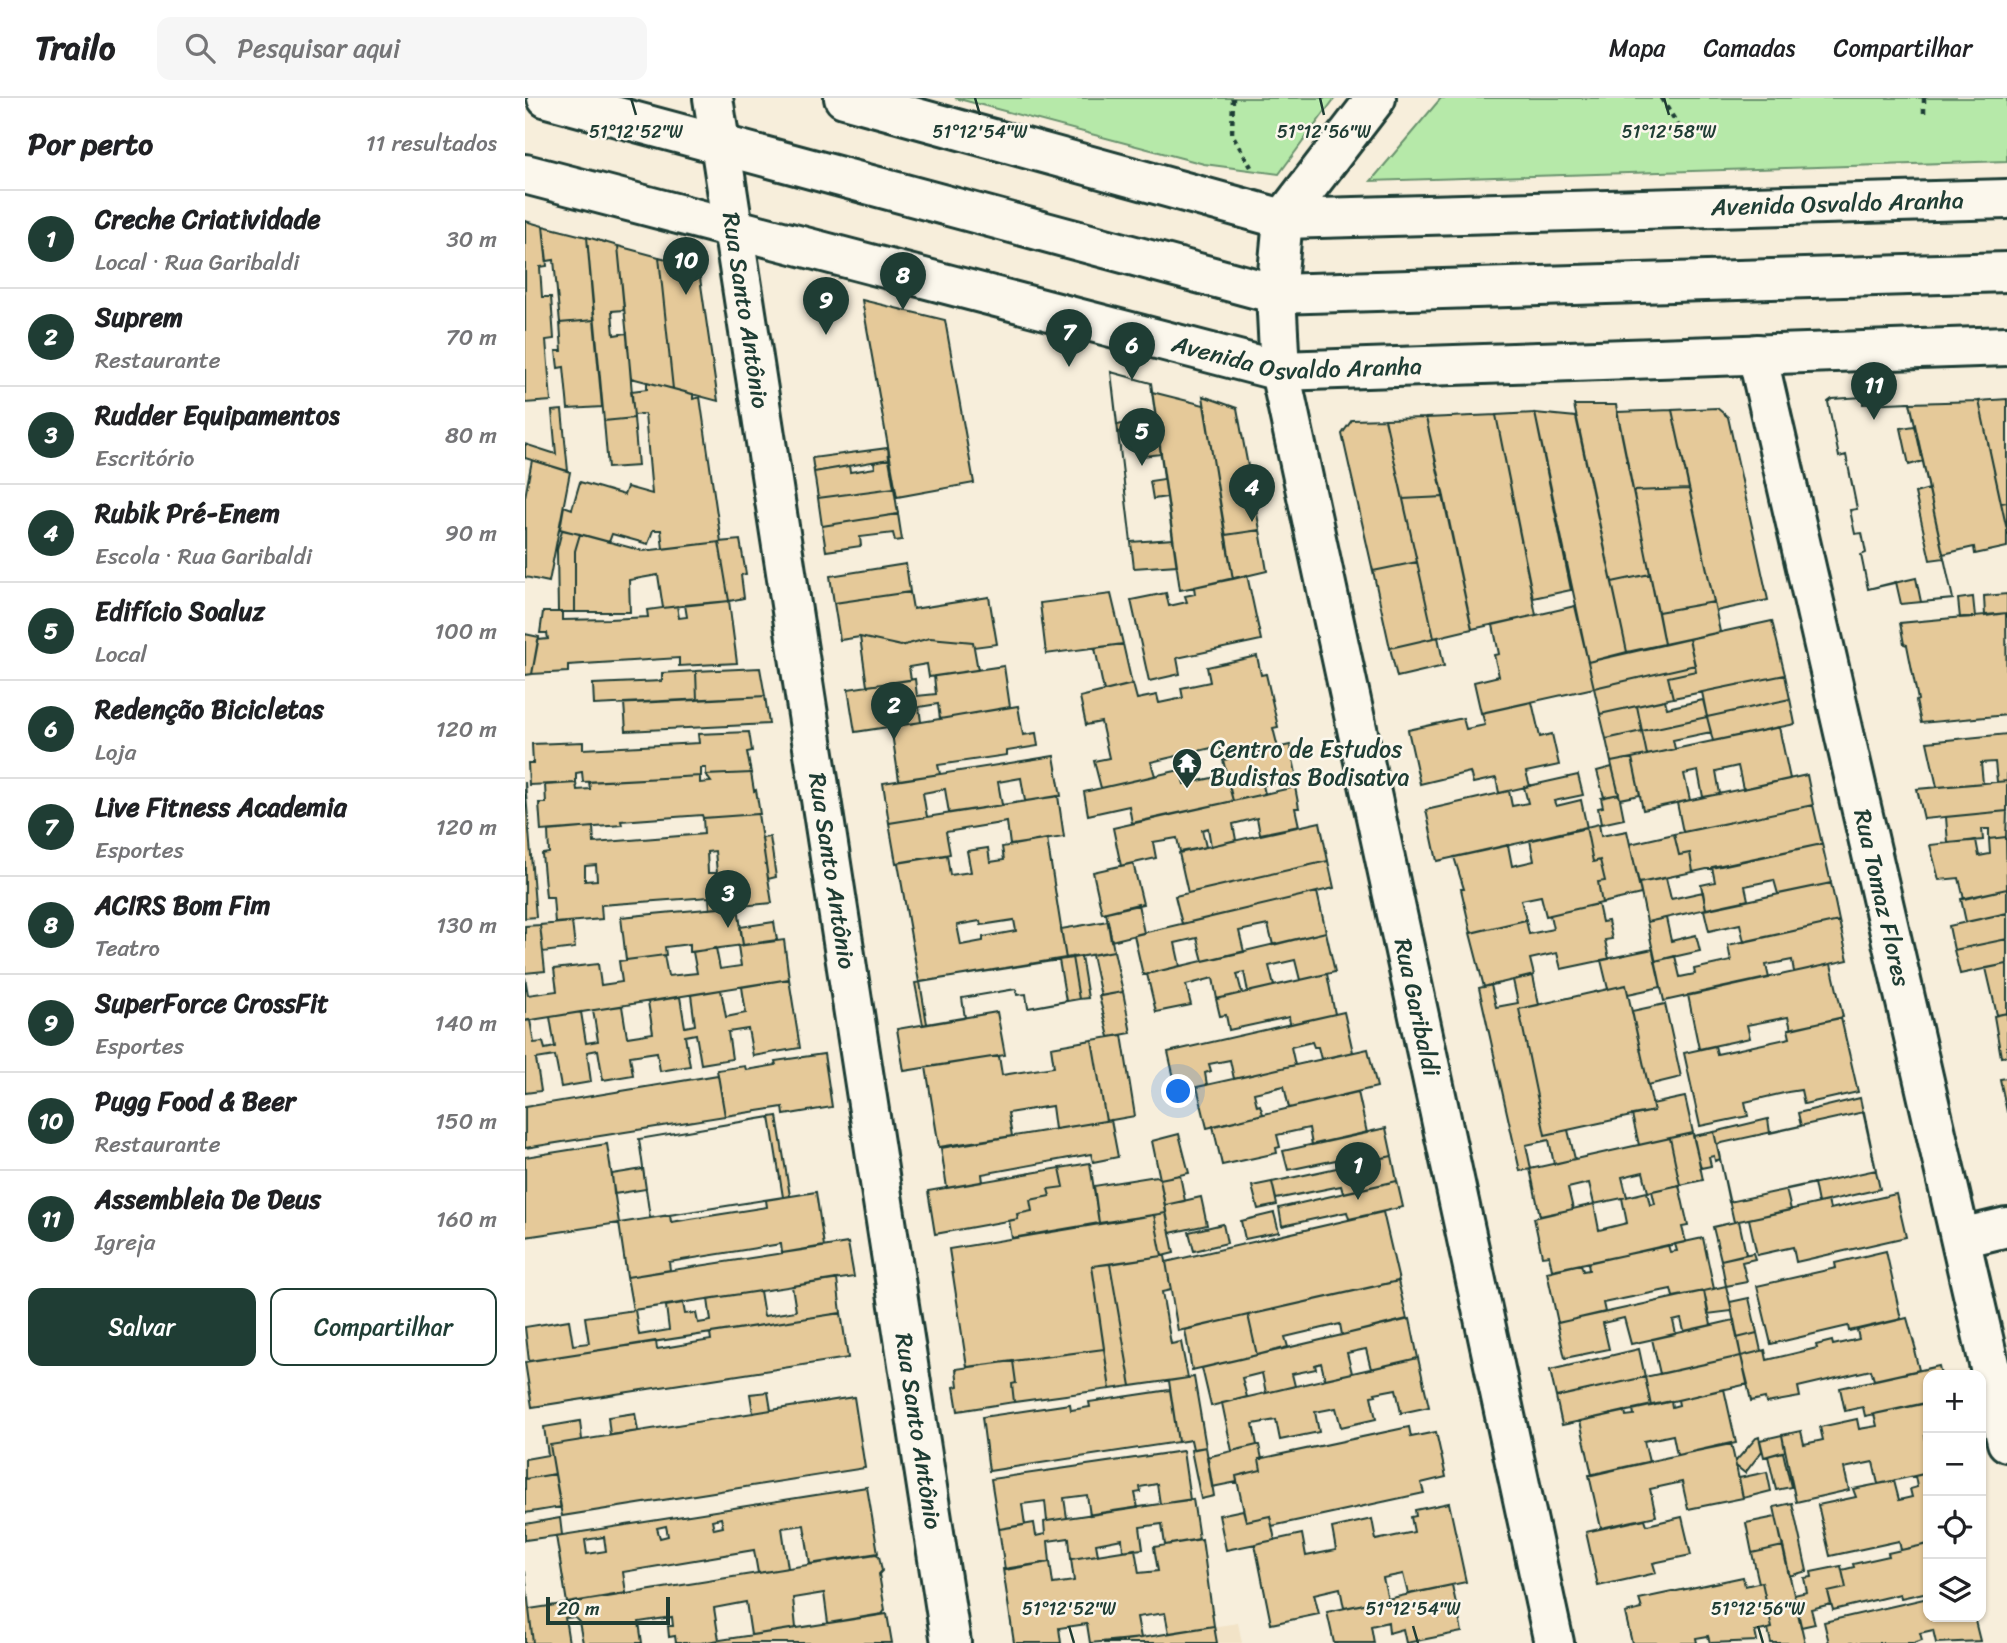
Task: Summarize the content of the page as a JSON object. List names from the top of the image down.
{
  "streets": {
    "street": [
      "Avenida Osvaldo Aranha",
      "Rua Santo Antônio",
      "Rua Tomaz Flores",
      "Rua Garibaldi"
    ]
  },
  "crossings": [
    ["Avenida Osvaldo Aranha", "Rua Santo Antônio"],
    ["Avenida Osvaldo Aranha", "Rua Tomaz Flores"],
    ["Avenida Osvaldo Aranha", "Rua Garibaldi"]
  ],
  "places": {
    "temple": ["Centro de Estudos Budistas Bodisatva"]
  },
  "scale_bar": "20 m",
  "page": {
    "header": "Trailo",
    "search": "Pesquisar aqui",
    "nav": ["Mapa", "Camadas", "Compartilhar"],
    "heading": ["Por perto", "11 resultados"],
    "list": [
      {
        "mark": "1",
        "name": "Creche Criatividade",
        "note": "Local · Rua Garibaldi",
        "value": "30 m"
      },
      {
        "mark": "2",
        "name": "Suprem",
        "note": "Restaurante",
        "value": "70 m"
      },
      {
        "mark": "3",
        "name": "Rudder Equipamentos",
        "note": "Escritório",
        "value": "80 m"
      },
      {
        "mark": "4",
        "name": "Rubik Pré-Enem",
        "note": "Escola · Rua Garibaldi",
        "value": "90 m"
      },
      {
        "mark": "5",
        "name": "Edifício Soaluz",
        "note": "Local",
        "value": "100 m"
      },
      {
        "mark": "6",
        "name": "Redenção Bicicletas",
        "note": "Loja",
        "value": "120 m"
      },
      {
        "mark": "7",
        "name": "Live Fitness Academia",
        "note": "Esportes",
        "value": "120 m"
      },
      {
        "mark": "8",
        "name": "ACIRS Bom Fim",
        "note": "Teatro",
        "value": "130 m"
      },
      {
        "mark": "9",
        "name": "SuperForce CrossFit",
        "note": "Esportes",
        "value": "140 m"
      },
      {
        "mark": "10",
        "name": "Pugg Food & Beer",
        "note": "Restaurante",
        "value": "150 m"
      },
      {
        "mark": "11",
        "name": "Assembleia De Deus",
        "note": "Igreja",
        "value": "160 m"
      }
    ],
    "pins": [
      "10",
      "8",
      "9",
      "7",
      "6",
      "11",
      "5",
      "4",
      "2",
      "3",
      "1"
    ],
    "buttons": ["Salvar", "Compartilhar"],
    "map_buttons": ["+", "−"],
    "scale": "20 m"
  },
  "coordinates": [
    "51°12'52\"W",
    "51°12'54\"W",
    "51°12'56\"W",
    "51°12'58\"W"
  ]
}
